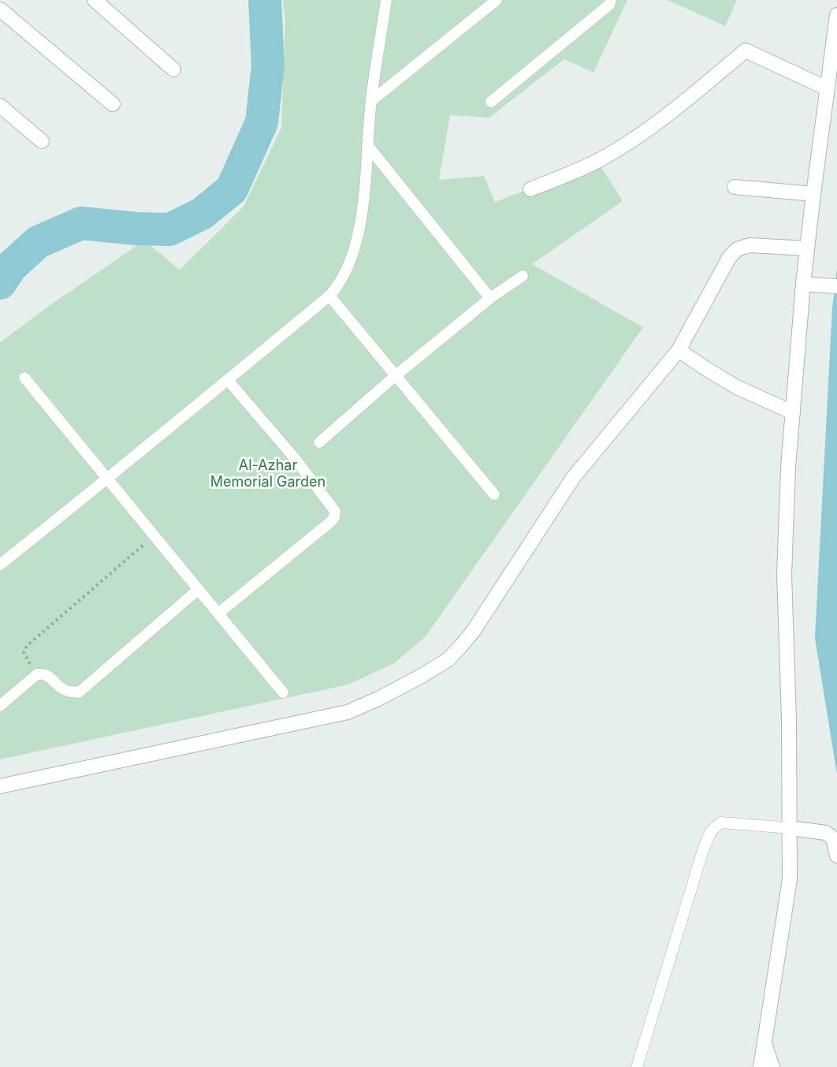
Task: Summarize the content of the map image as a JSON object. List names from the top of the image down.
{
  "parks": ["Al-Azhar Memorial Garden"]
}
